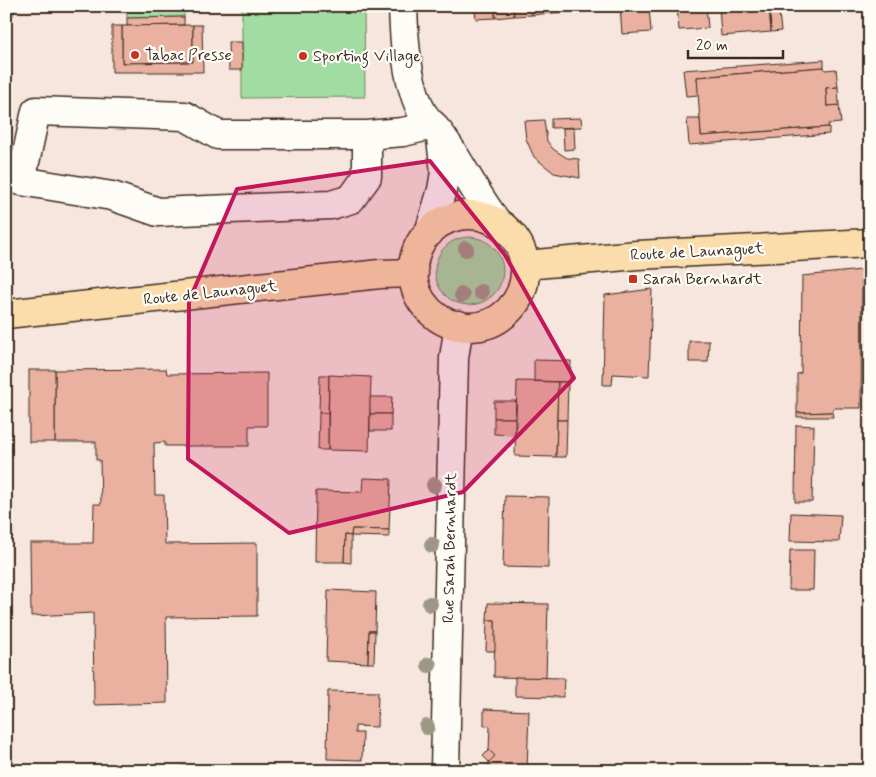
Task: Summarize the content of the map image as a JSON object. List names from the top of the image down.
{
  "streets": {
    "main road": ["Route de Launaguet"],
    "street": ["Rue Sarah Bernhardt"]
  },
  "crossings": [
    ["Route de Launaguet", "Rue Sarah Bernhardt"]
  ],
  "places": {
    "other": ["Tabac Presse", "Sporting Village"],
    "transit": ["Sarah Bernhardt"]
  },
  "scale_bar": "20 m"
}
